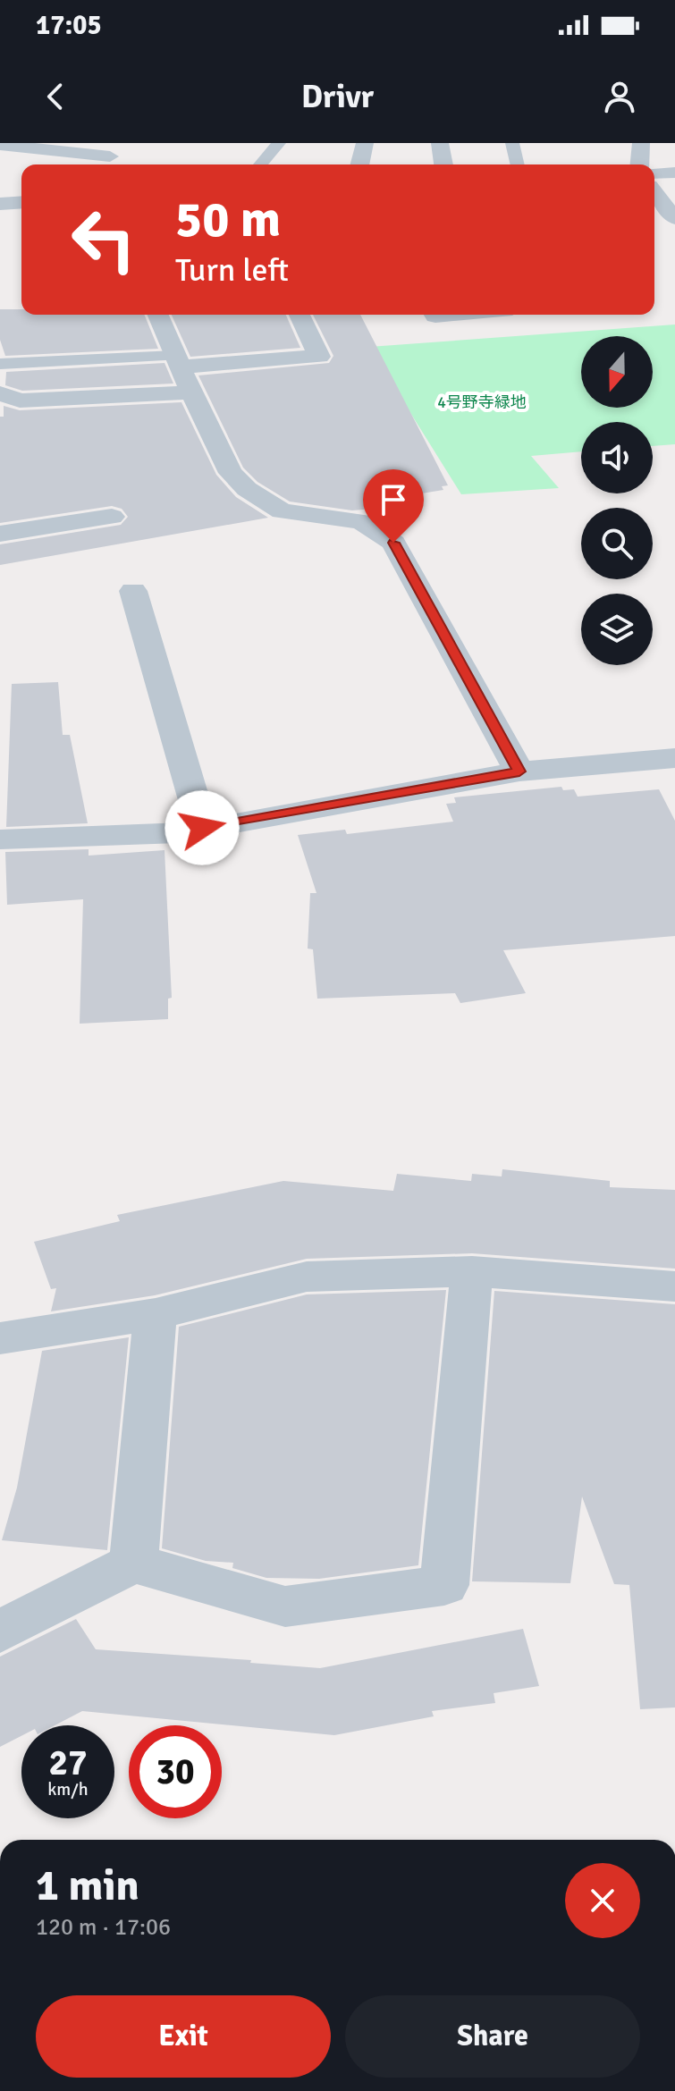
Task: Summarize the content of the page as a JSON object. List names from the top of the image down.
{
  "parks": ["4号野寺緑地"],
  "north": "bottom",
  "page": {
    "status": "17:05",
    "header": "Drivr",
    "turn": ["50 m", "Turn left"],
    "speed": "27 km/h",
    "limit": "30",
    "heading": ["1 min", "120 m · 17:06"],
    "buttons": ["Exit", "Share"]
  }
}
